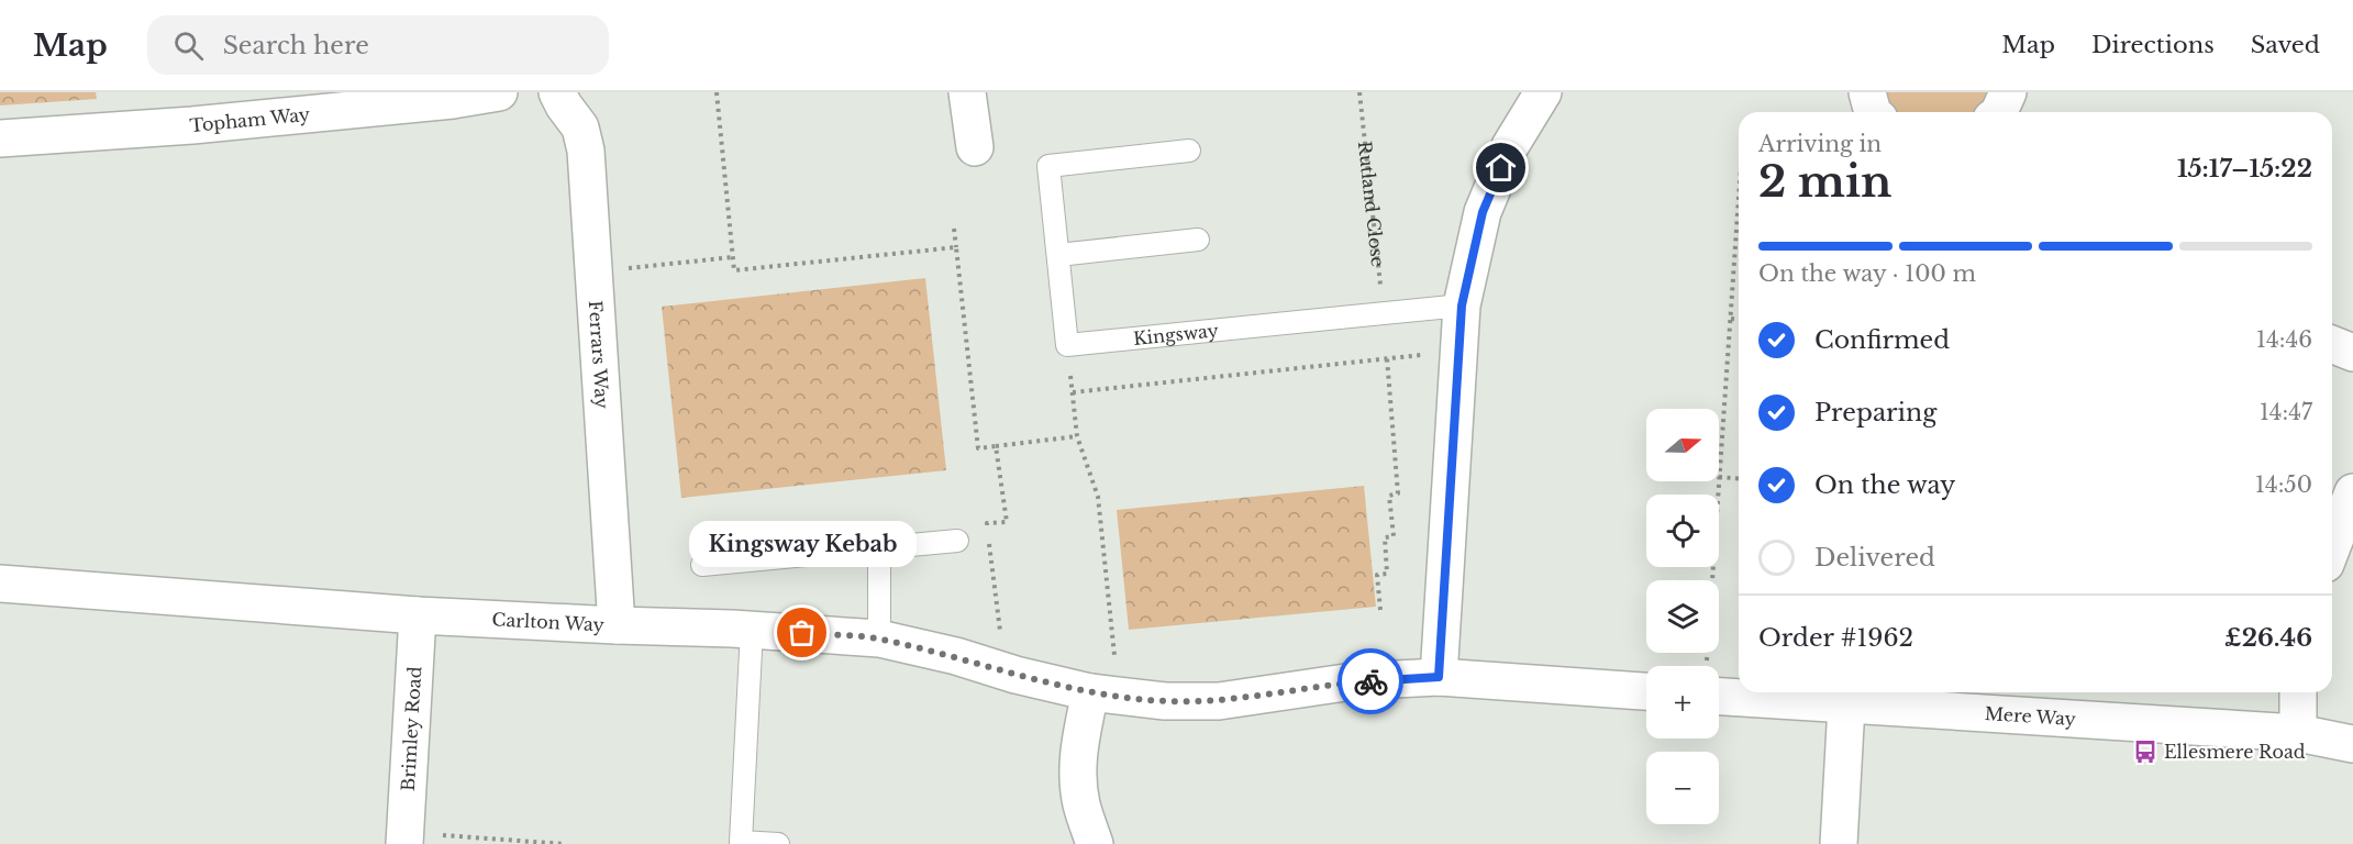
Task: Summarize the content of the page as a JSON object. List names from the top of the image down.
{
  "streets": {
    "street": [
      "Topham Way",
      "Ferrars Way",
      "Carlton Way",
      "Mere Way",
      "Brimley Road"
    ],
    "lane": ["Kingsway"],
    "path": ["Rutland Close"]
  },
  "crossings": [
    ["Rutland Close", "Kingsway"],
    ["Ferrars Way", "Carlton Way"],
    ["Carlton Way", "Brimley Road"]
  ],
  "places": {
    "other": ["Kingsway Kebab"],
    "bus stop": ["Ellesmere Road"]
  },
  "north": "right",
  "page": {
    "header": "Map",
    "search": "Search here",
    "nav": ["Map", "Directions", "Saved"],
    "heading": ["2 min", "Arriving in", "15:17–15:22"],
    "panel": ["Order #1962", "£26.46"],
    "bar": "On the way · 100 m",
    "list": [
      ["Confirmed", "14:46"],
      ["Preparing", "14:47"],
      ["On the way", "14:50"],
      "Delivered"
    ],
    "map_buttons": ["+", "−"],
    "bubble": "Kingsway Kebab"
  }
}
